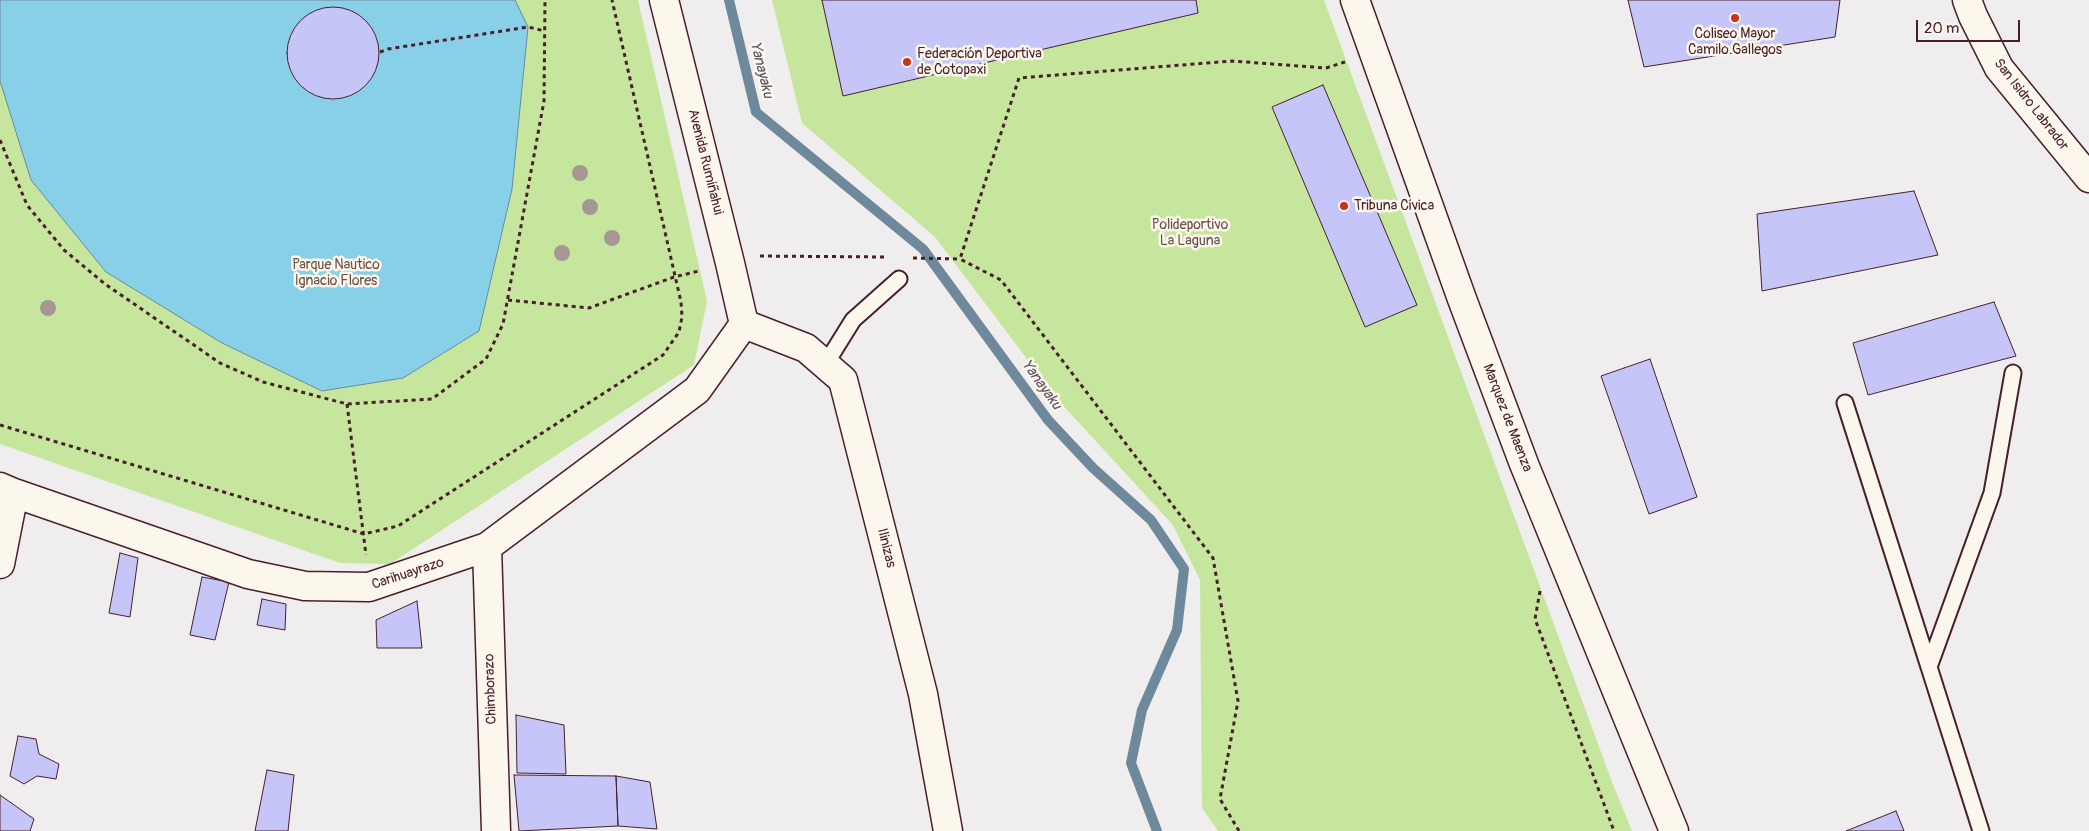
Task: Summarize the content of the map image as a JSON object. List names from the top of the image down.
{
  "streets": {
    "street": [
      "San Isidro Labrador",
      "Avenida Rumiñahui",
      "Marquez de Maenza",
      "Ilinizas",
      "Carihuayrazo",
      "Chimborazo"
    ]
  },
  "crossings": [
    ["Avenida Rumiñahui", "Ilinizas"],
    ["Avenida Rumiñahui", "Carihuayrazo"],
    ["Ilinizas", "Carihuayrazo"],
    ["Carihuayrazo", "Chimborazo"]
  ],
  "water": ["Yanayaku"],
  "parks": ["Polideportivo La Laguna", "Parque Nautico Ignacio Flores"],
  "places": ["Coliseo Mayor Camilo Gallegos", "Federación Deportiva de Cotopaxi", "Tribuna Civica"],
  "scale_bar": "20 m"
}
